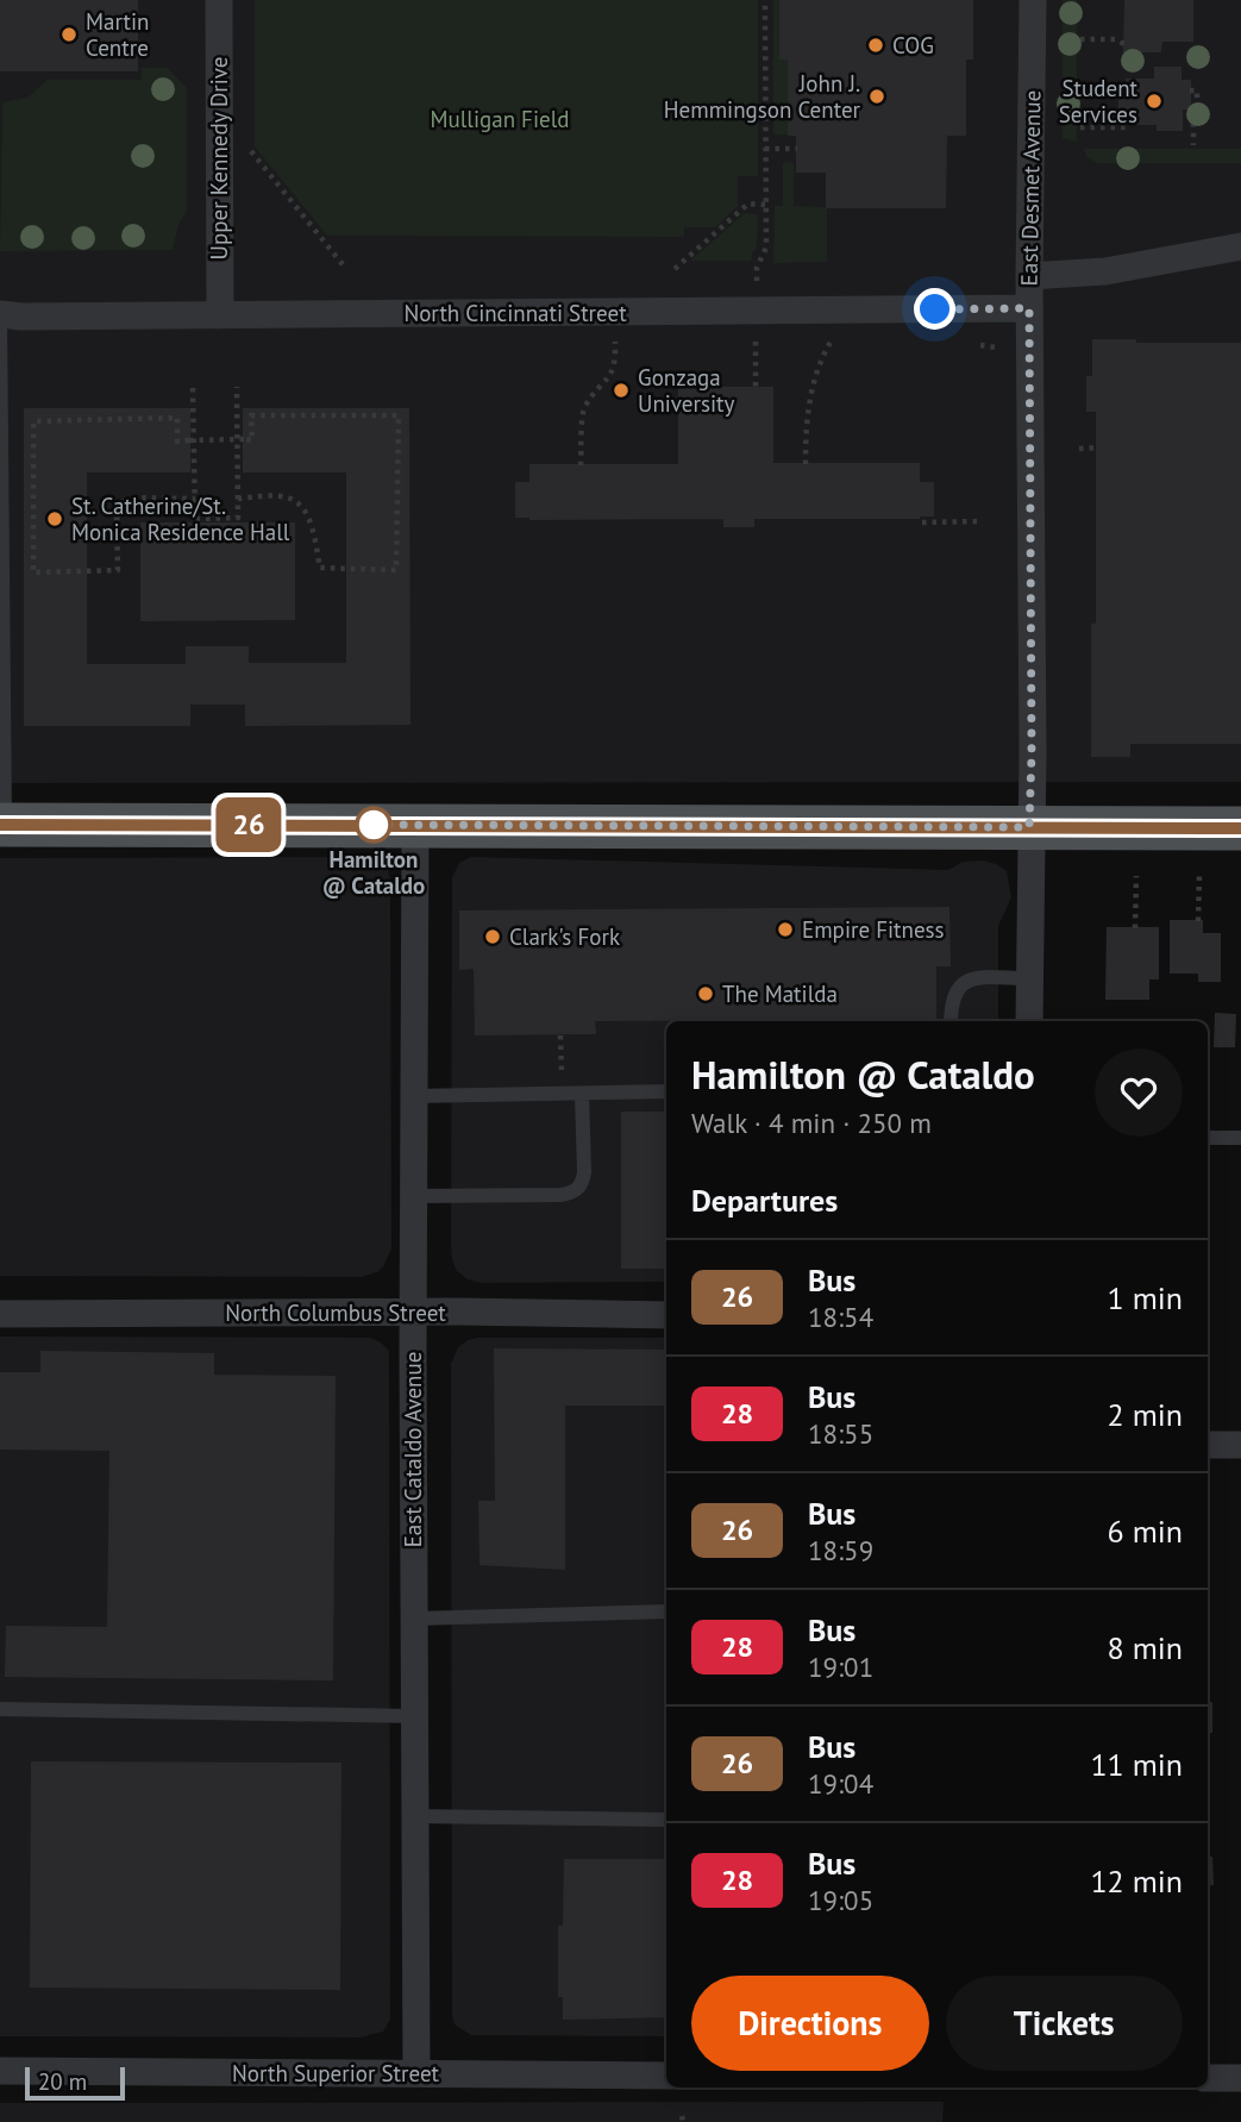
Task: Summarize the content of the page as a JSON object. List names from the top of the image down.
{
  "streets": {
    "street": [
      "Upper Kennedy Drive",
      "East Desmet Avenue",
      "North Cincinnati Street",
      "North Columbus Street",
      "East Cataldo Avenue",
      "North Superior Street"
    ]
  },
  "crossings": [
    ["Upper Kennedy Drive", "North Cincinnati Street"],
    ["East Desmet Avenue", "North Cincinnati Street"],
    ["North Columbus Street", "East Cataldo Avenue"],
    ["East Cataldo Avenue", "North Superior Street"]
  ],
  "parks": ["Mulligan Field"],
  "places": [
    "Martin Centre",
    "COG",
    "John J. Hemmingson Center",
    "Student Services",
    "Gonzaga University",
    "St. Catherine/St. Monica Residence Hall",
    "Hamilton @ Cataldo",
    "Empire Fitness",
    "Clark's Fork",
    "The Matilda"
  ],
  "lines": ["bus line 26"],
  "scale_bar": "20 m",
  "page": {
    "on_map": "26",
    "heading": [
      ["Hamilton @ Cataldo", "Walk · 4 min · 250 m"],
      "Departures"
    ],
    "list": [
      {
        "mark": "26",
        "name": "Bus",
        "note": "18:54",
        "value": "1 min"
      },
      {
        "mark": "28",
        "name": "Bus",
        "note": "18:55",
        "value": "2 min"
      },
      {
        "mark": "26",
        "name": "Bus",
        "note": "18:59",
        "value": "6 min"
      },
      {
        "mark": "28",
        "name": "Bus",
        "note": "19:01",
        "value": "8 min"
      },
      {
        "mark": "26",
        "name": "Bus",
        "note": "19:04",
        "value": "11 min"
      },
      {
        "mark": "28",
        "name": "Bus",
        "note": "19:05",
        "value": "12 min"
      }
    ],
    "buttons": ["Directions", "Tickets"],
    "scale": "20 m"
  }
}
